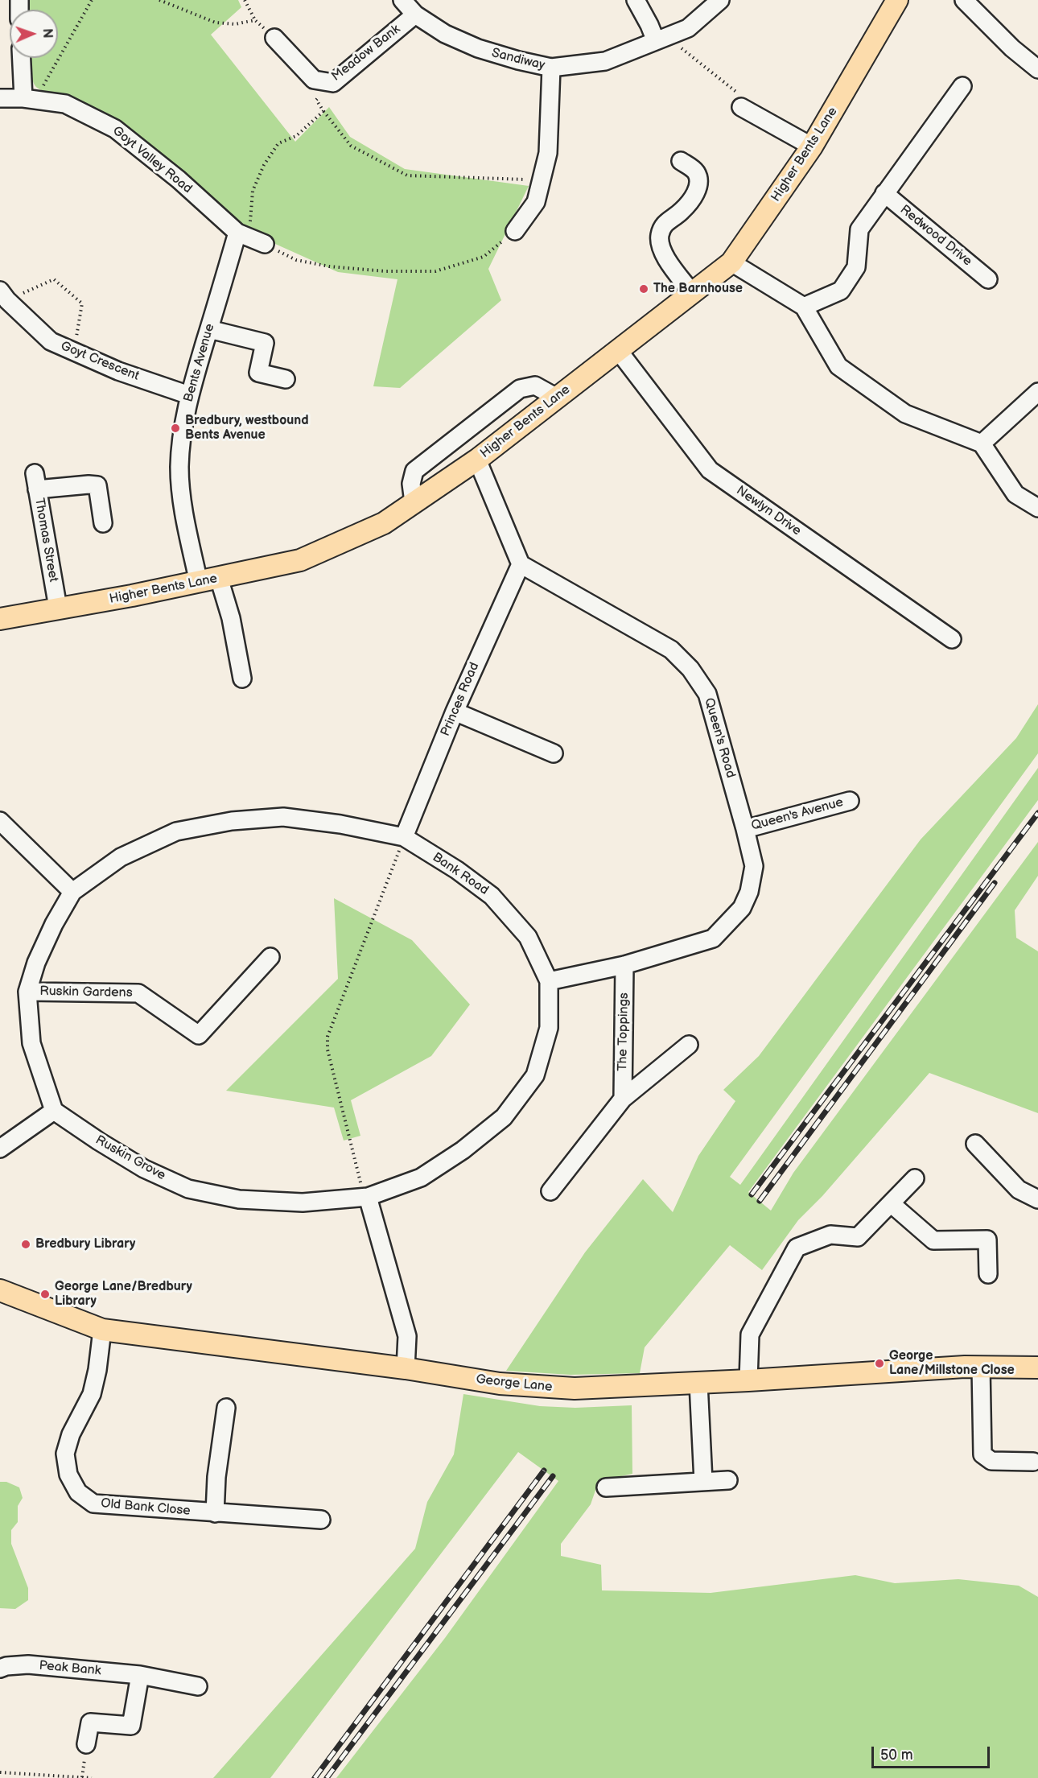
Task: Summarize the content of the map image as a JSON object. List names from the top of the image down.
{
  "streets": {
    "main road": ["Higher Bents Lane", "George Lane"],
    "street": [
      "Meadow Bank",
      "Sandiway",
      "Goyt Valley Road",
      "Redwood Drive",
      "Goyt Crescent",
      "Bents Avenue",
      "Newlyn Drive",
      "Thomas Street",
      "Princes Road",
      "Queen's Road",
      "Queen's Avenue",
      "Bank Road",
      "Ruskin Gardens",
      "The Toppings",
      "Ruskin Grove",
      "Old Bank Close",
      "Peak Bank"
    ]
  },
  "crossings": [
    ["Meadow Bank", "Sandiway"],
    ["Higher Bents Lane", "Bents Avenue"],
    ["Higher Bents Lane", "Newlyn Drive"],
    ["Higher Bents Lane", "Thomas Street"],
    ["Goyt Valley Road", "Bents Avenue"],
    ["Goyt Crescent", "Bents Avenue"],
    ["Princes Road", "Queen's Road"],
    ["Princes Road", "Bank Road"],
    ["Queen's Road", "Queen's Avenue"],
    ["Queen's Road", "Bank Road"],
    ["Queen's Road", "The Toppings"],
    ["Bank Road", "Ruskin Grove"],
    ["George Lane", "Old Bank Close"]
  ],
  "places": [
    "The Barnhouse",
    "Bredbury, westbound Bents Avenue",
    "Bredbury Library",
    "George Lane/Bredbury Library",
    "George Lane/Millstone Close"
  ],
  "scale_bar": "50 m",
  "north": "right"
}
